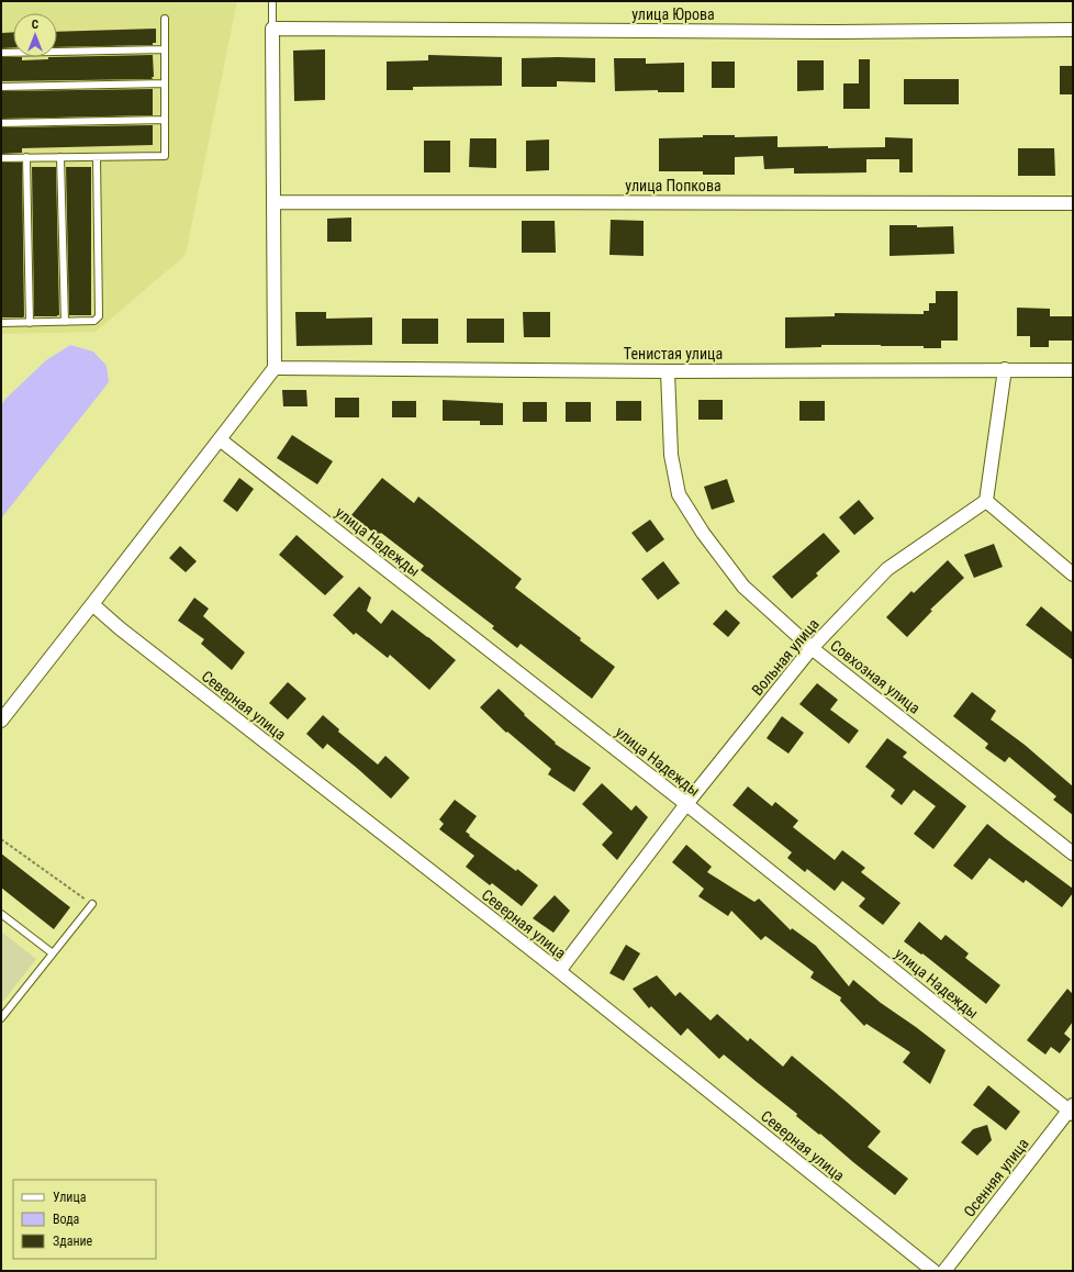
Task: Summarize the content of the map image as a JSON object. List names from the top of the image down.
{
  "streets": {
    "street": [
      "улица Юрова",
      "улица Попкова",
      "Тенистая улица",
      "улица Надежды",
      "Вольная улица",
      "Совхозная улица",
      "Северная улица",
      "Осенняя улица"
    ]
  },
  "crossings": [
    ["Тенистая улица", "Совхозная улица"],
    ["улица Надежды", "Вольная улица"],
    ["улица Надежды", "Осенняя улица"],
    ["Вольная улица", "Совхозная улица"],
    ["Вольная улица", "Северная улица"]
  ],
  "legend": ["Улица", "Вода", "Здание"],
  "north": "top"
}
